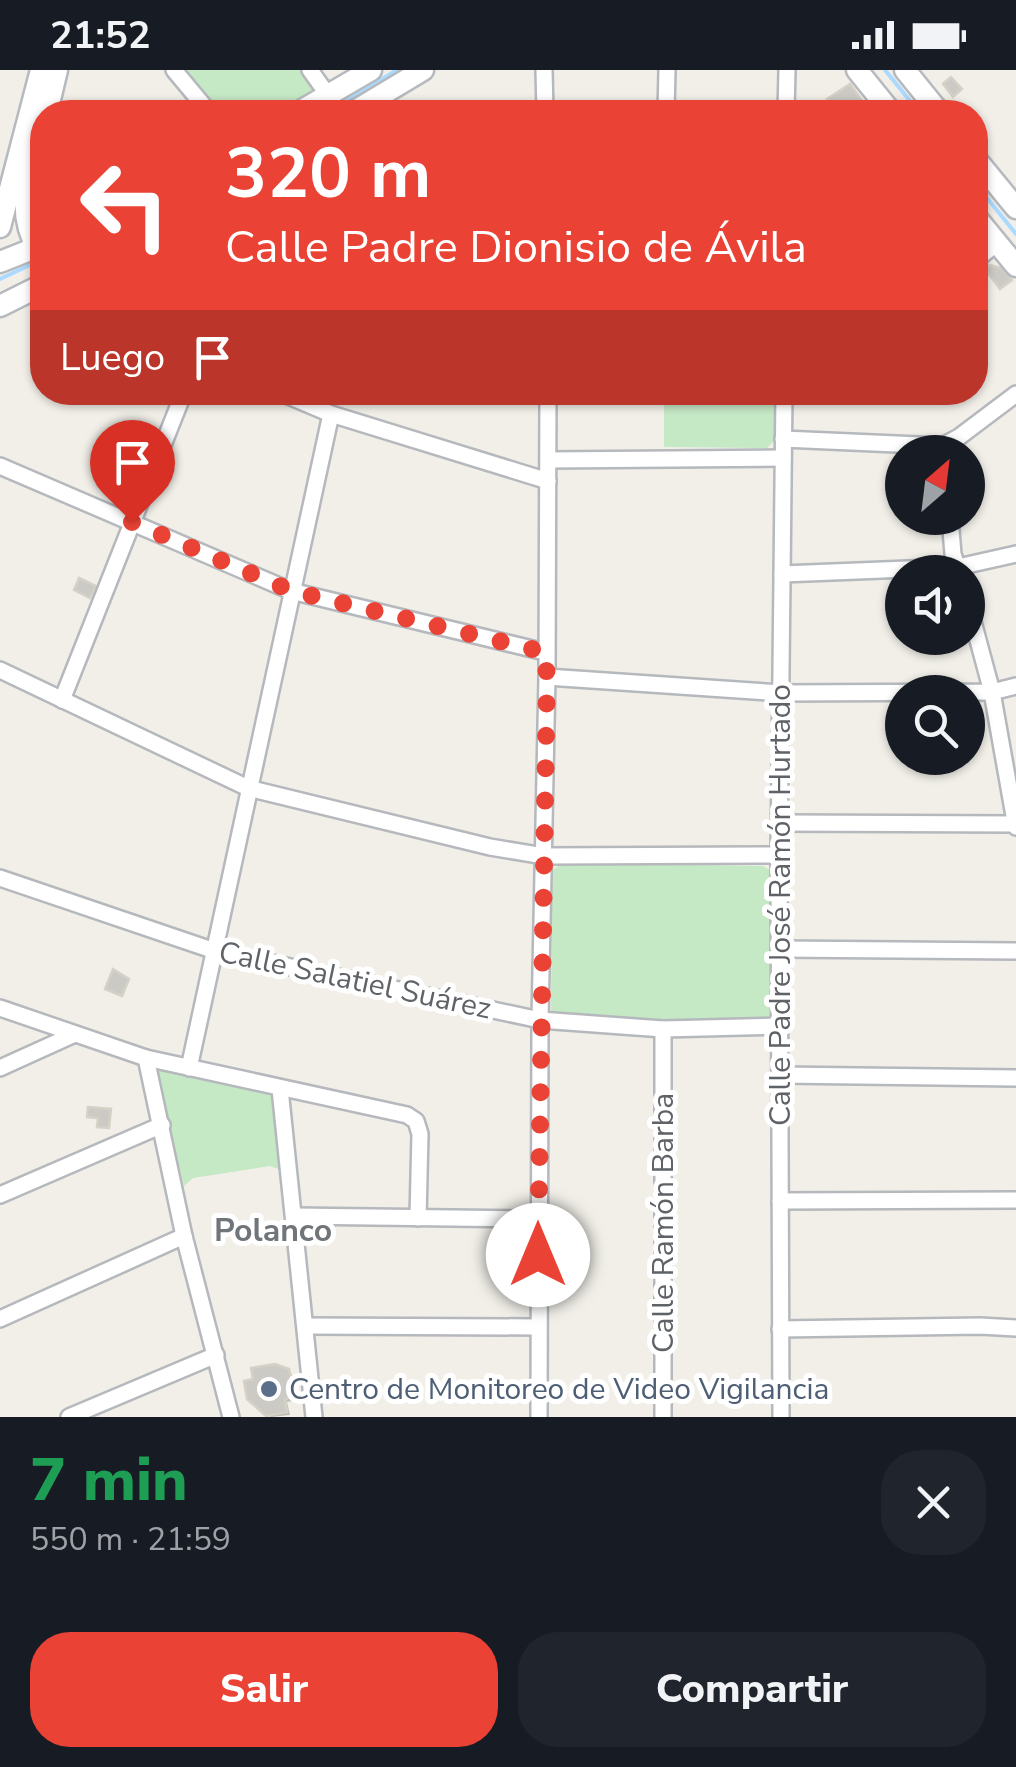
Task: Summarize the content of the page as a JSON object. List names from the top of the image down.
{
  "streets": {
    "street": ["Calle Padre José Ramón Hurtado", "Calle Salatiel Suárez", "Calle Ramón Barba"]
  },
  "crossings": [
    ["Calle Padre José Ramón Hurtado", "Calle Salatiel Suárez"],
    ["Calle Salatiel Suárez", "Calle Ramón Barba"]
  ],
  "districts": ["Polanco"],
  "places": ["Centro de Monitoreo de Video Vigilancia"],
  "north": "top right",
  "page": {
    "status": "21:52",
    "turn": ["320 m", "Calle Padre Dionisio de Ávila"],
    "then": "Luego",
    "heading": ["7 min", "550 m · 21:59"],
    "buttons": ["Salir", "Compartir"]
  }
}
